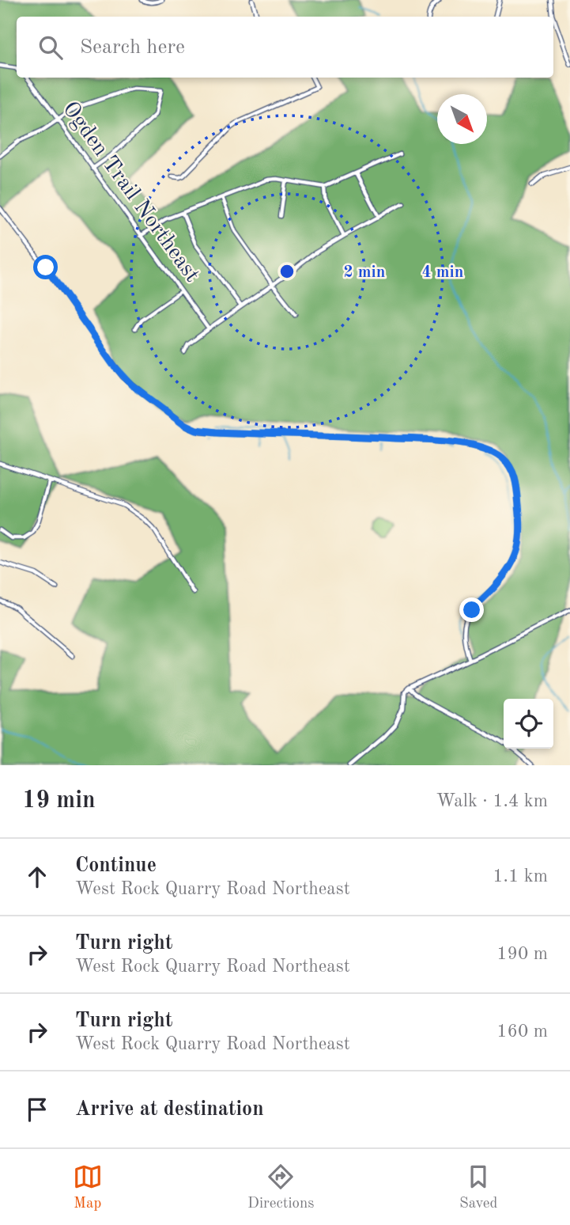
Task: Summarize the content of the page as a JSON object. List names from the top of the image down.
{
  "streets": {
    "street": ["Ogden Trail Northeast"]
  },
  "north": "bottom right",
  "page": {
    "search": "Search here",
    "heading": ["19 min", "Walk · 1.4 km"],
    "list": [
      ["Continue", "West Rock Quarry Road Northeast", "1.1 km"],
      ["Turn right", "West Rock Quarry Road Northeast", "190 m"],
      ["Turn right", "West Rock Quarry Road Northeast", "160 m"],
      "Arrive at destination"
    ],
    "nav": ["Map", "Directions", "Saved"]
  },
  "rings": ["2 min", "4 min"]
}
